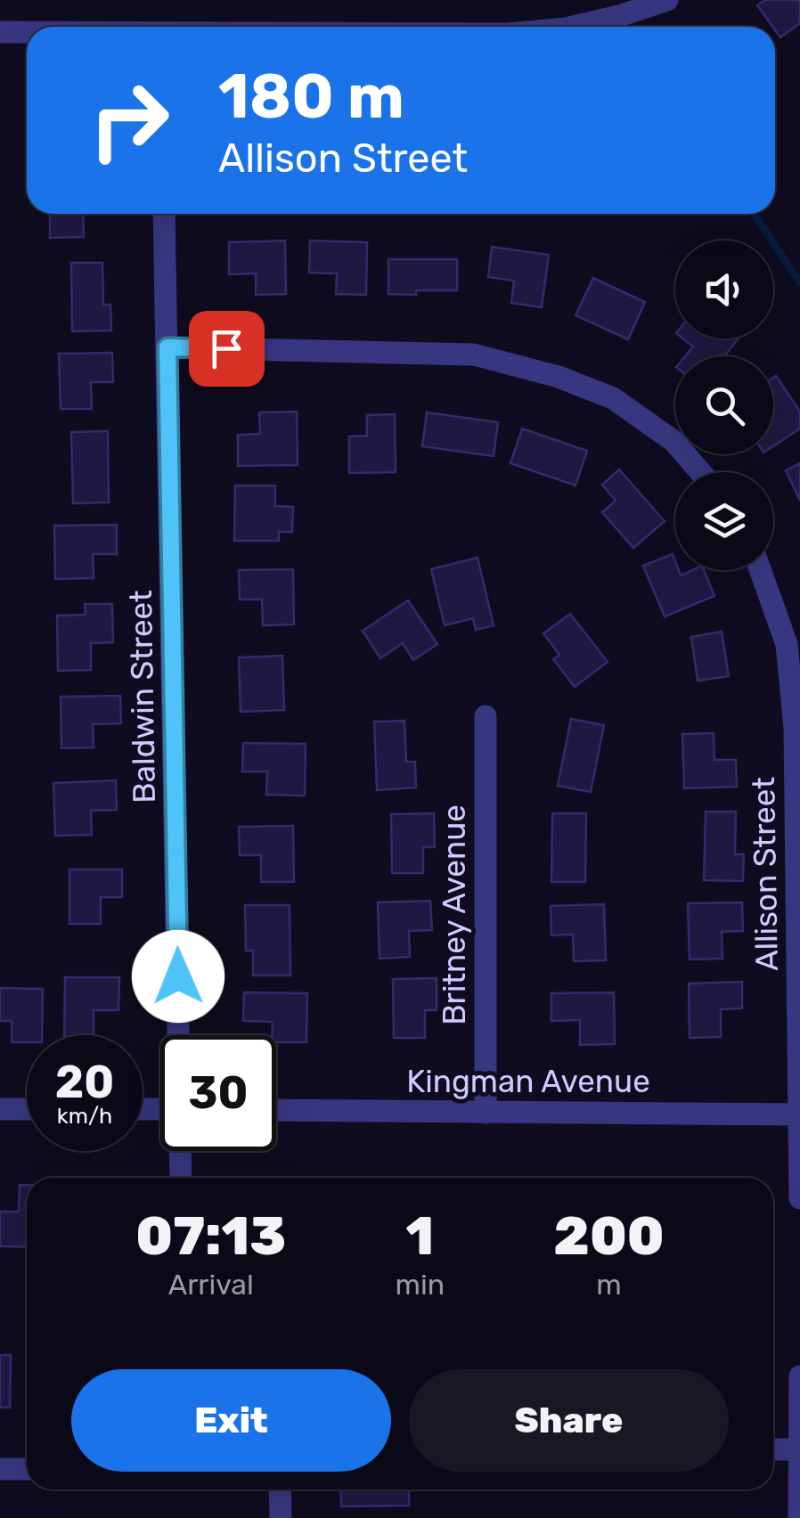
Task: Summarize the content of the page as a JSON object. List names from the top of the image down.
{
  "streets": {
    "street": [
      "Baldwin Street",
      "Allison Street",
      "Britney Avenue",
      "Kingman Avenue"
    ]
  },
  "crossings": [
    ["Allison Street", "Kingman Avenue"],
    ["Britney Avenue", "Kingman Avenue"]
  ],
  "page": {
    "turn": ["180 m", "Allison Street"],
    "speed": "20 km/h",
    "limit": "30",
    "eta": [
      "07:13",
      "Arrival",
      "1",
      "min",
      "200",
      "m"
    ],
    "buttons": ["Exit", "Share"]
  }
}
